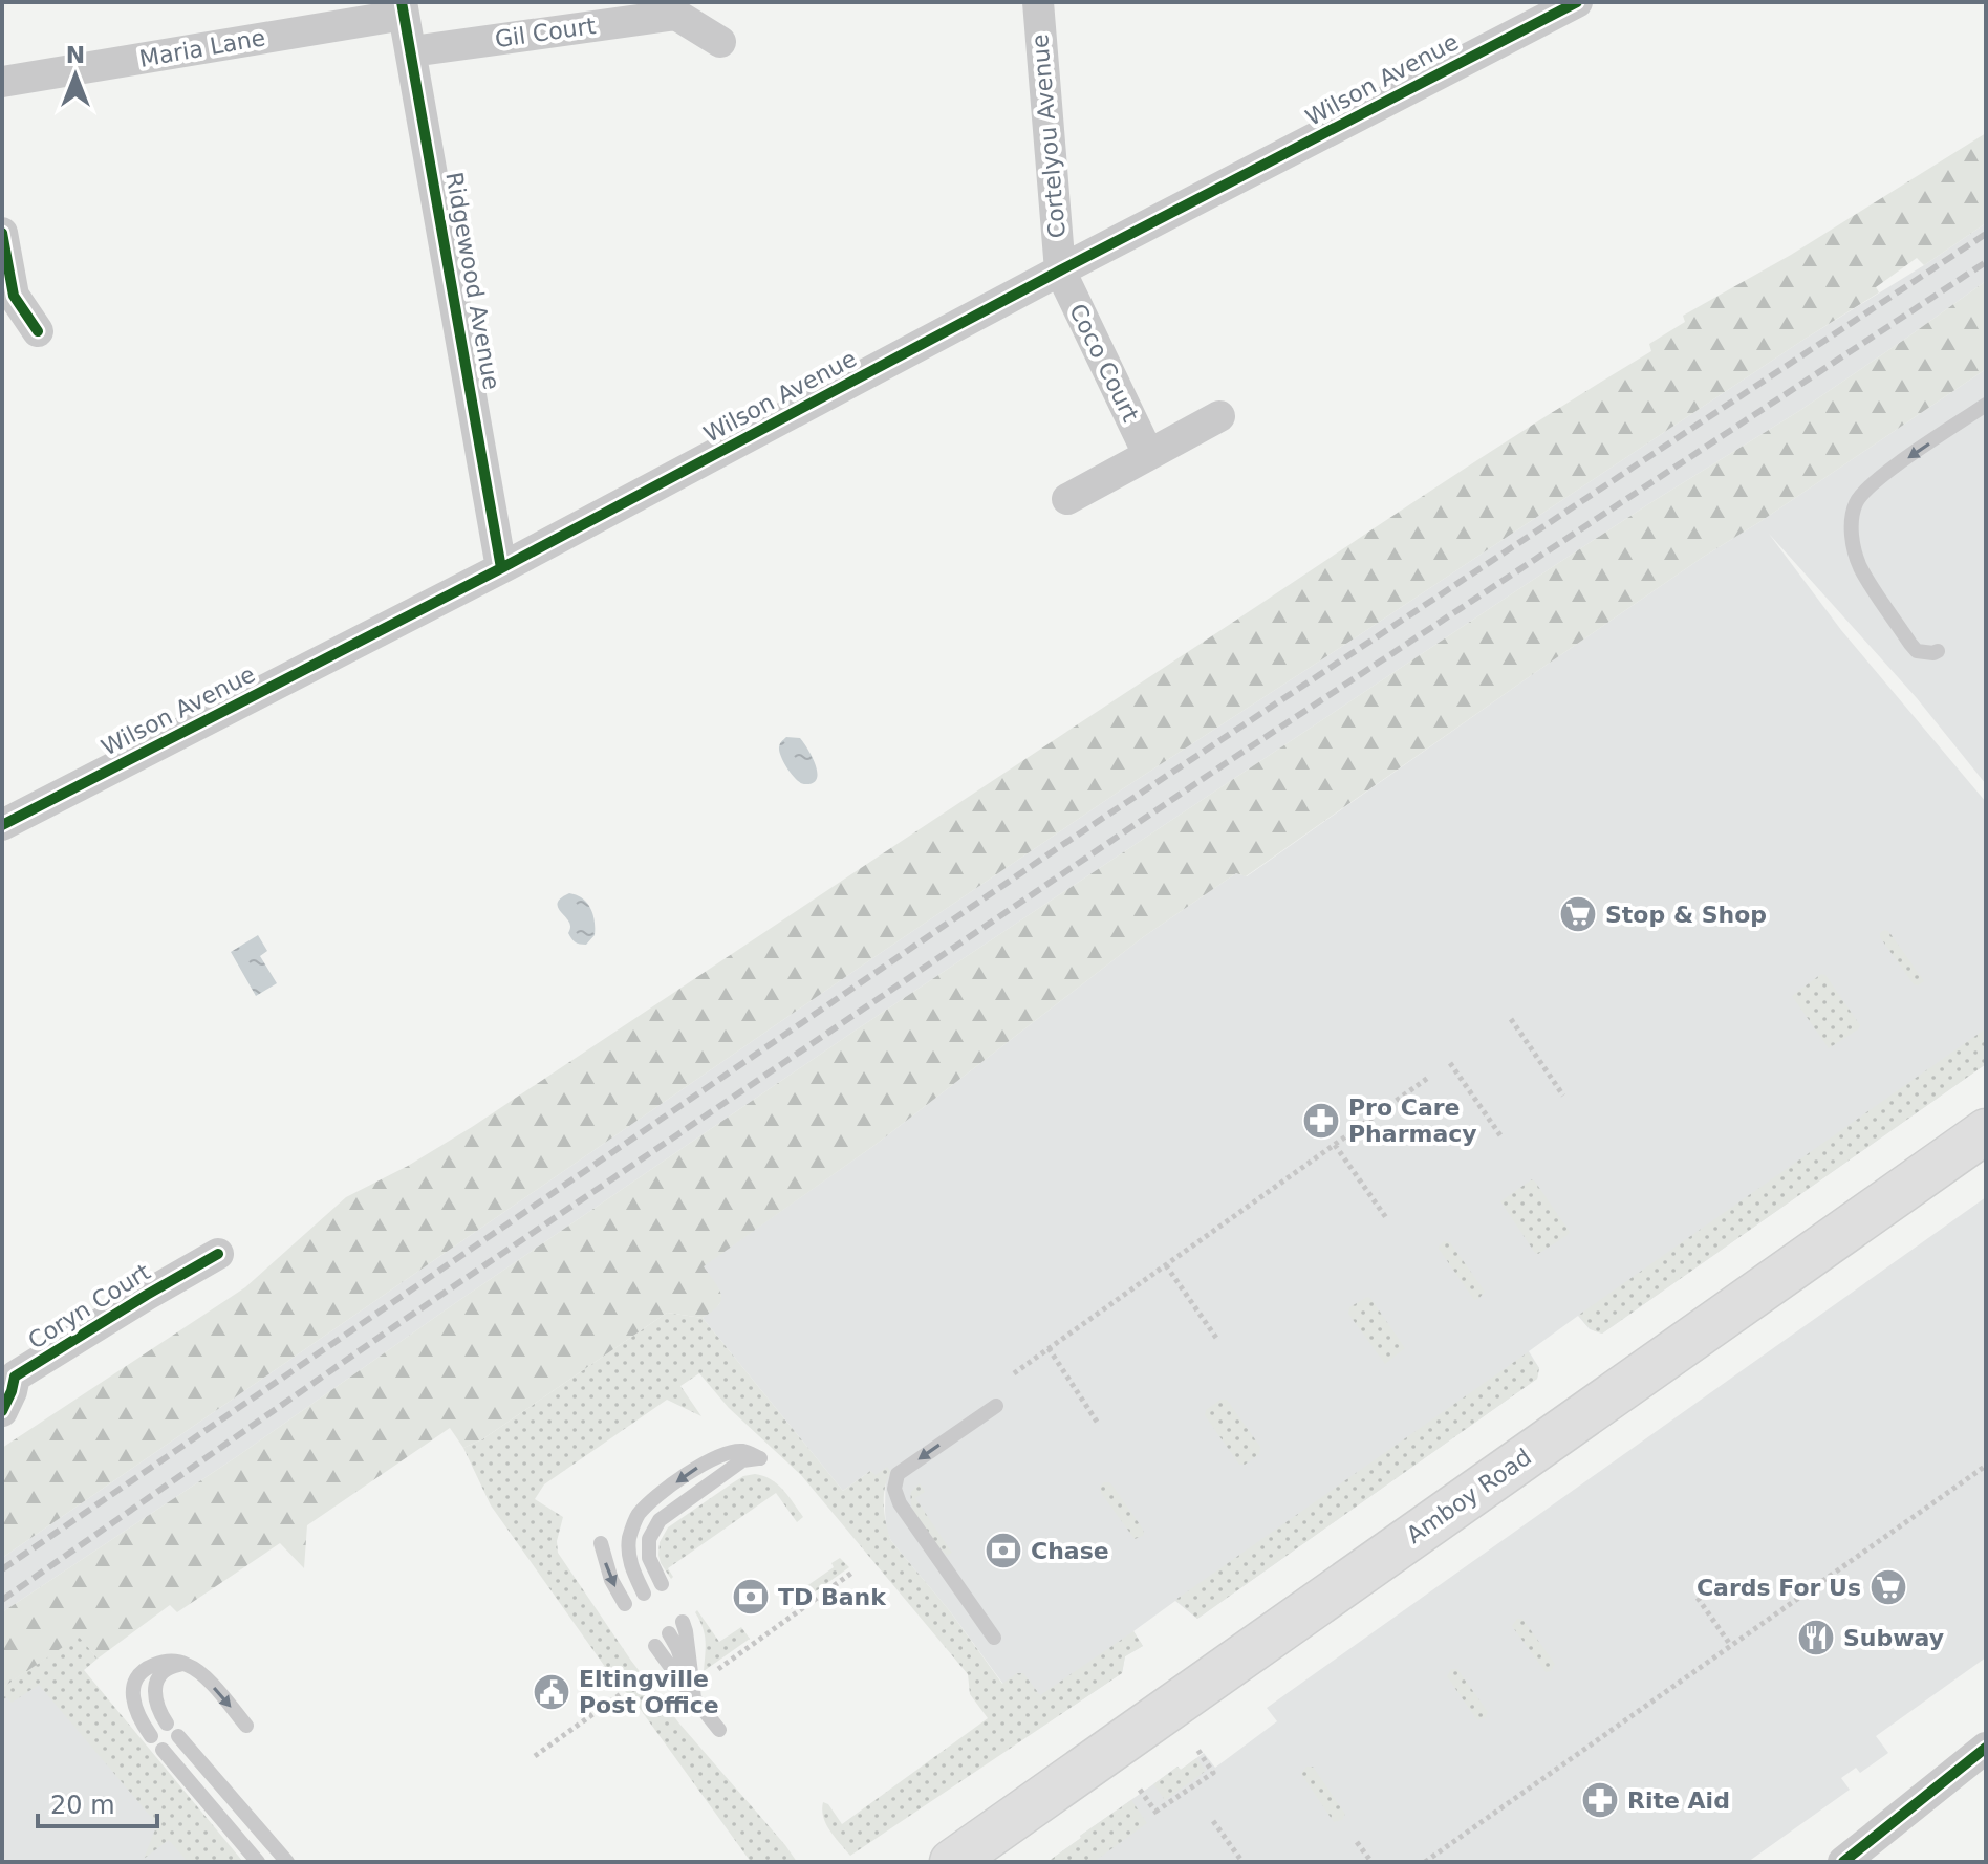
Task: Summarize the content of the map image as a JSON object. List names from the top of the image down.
{
  "streets": {
    "main road": ["Amboy Road"],
    "street": [
      "Gil Court",
      "Maria Lane",
      "Wilson Avenue",
      "Cortelyou Avenue",
      "Ridgewood Avenue",
      "Coco Court",
      "Coryn Court"
    ]
  },
  "crossings": [
    ["Gil Court", "Ridgewood Avenue"],
    ["Maria Lane", "Ridgewood Avenue"],
    ["Wilson Avenue", "Cortelyou Avenue"],
    ["Wilson Avenue", "Ridgewood Avenue"],
    ["Wilson Avenue", "Coco Court"],
    ["Cortelyou Avenue", "Coco Court"]
  ],
  "places": {
    "supermarket": ["Stop & Shop", "Cards For Us"],
    "pharmacy": ["Pro Care Pharmacy", "Rite Aid"],
    "bank": ["Chase", "TD Bank"],
    "restaurant": ["Subway"],
    "public building": ["Eltingville Post Office"]
  },
  "scale_bar": "20 m",
  "north": "top"
}
